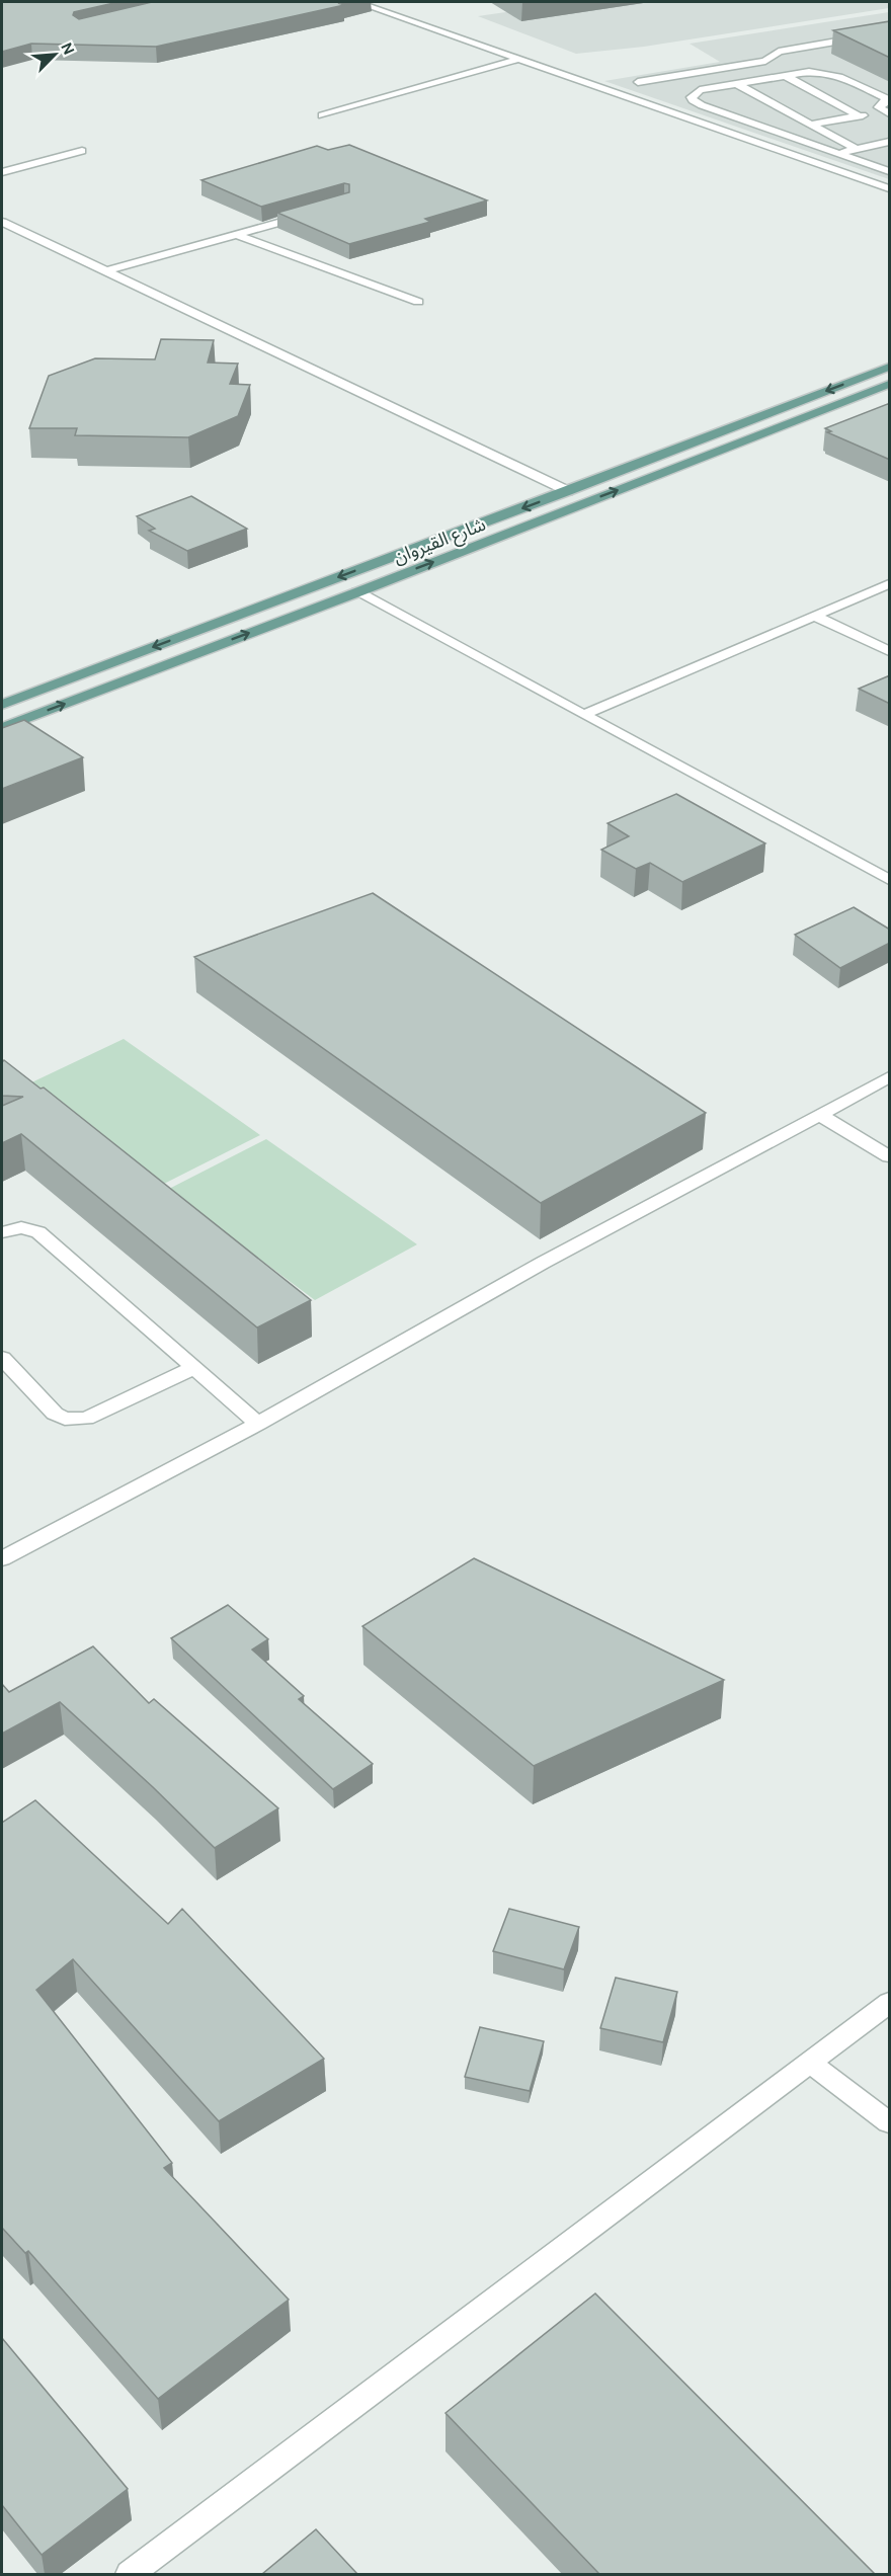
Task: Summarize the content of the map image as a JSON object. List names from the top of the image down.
{
  "streets": {
    "main road": ["شارع القيروان"]
  },
  "north": "top right"
}
